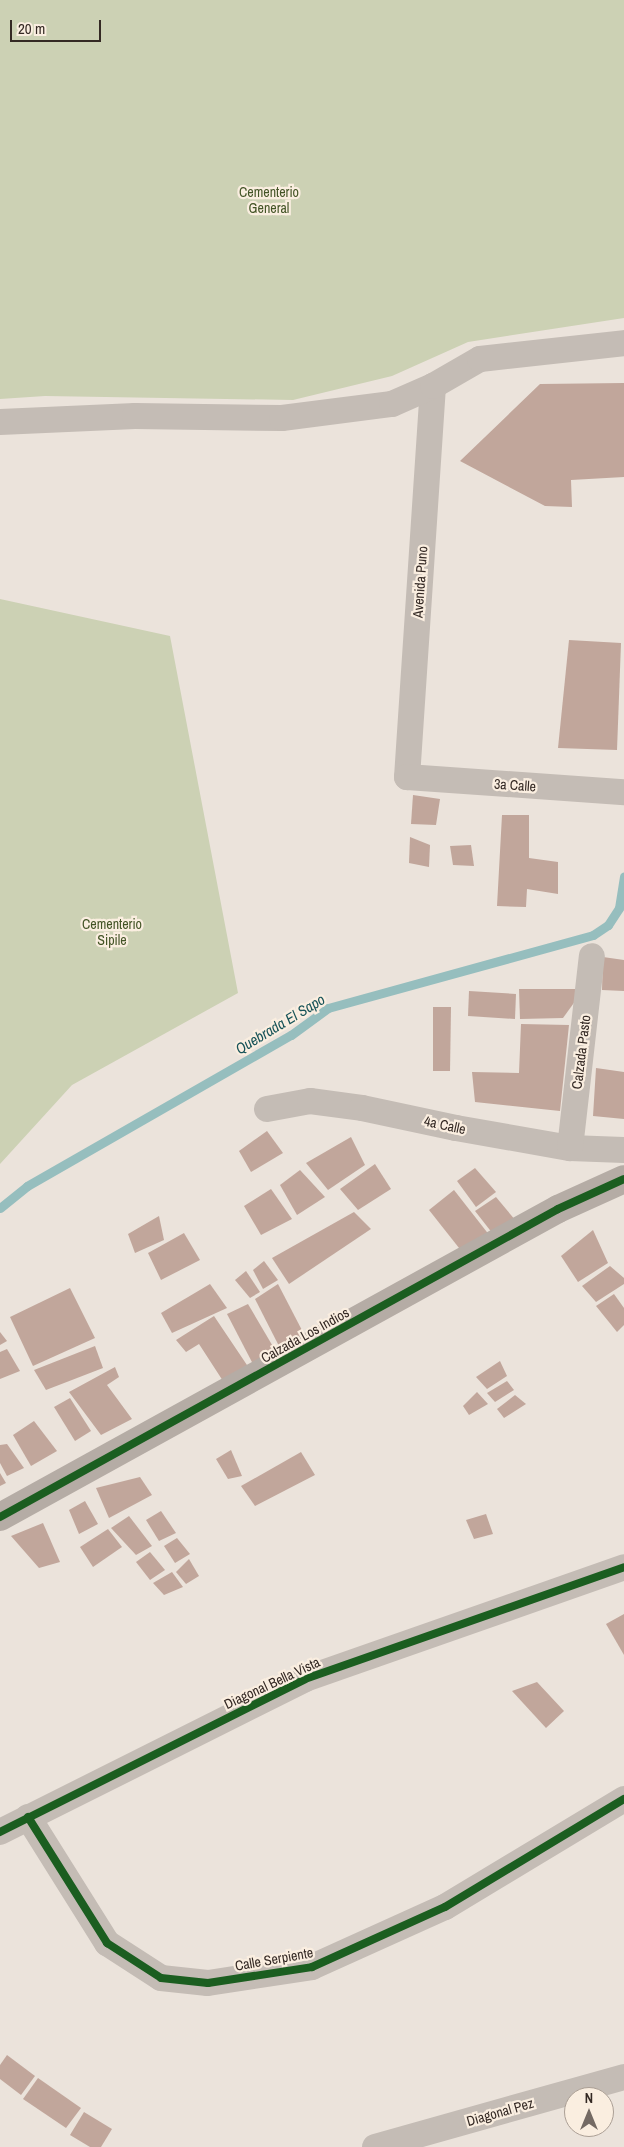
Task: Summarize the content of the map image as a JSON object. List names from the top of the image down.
{
  "streets": {
    "street": [
      "Avenida Puno",
      "3a Calle",
      "Calzada Pasto",
      "4a Calle",
      "Calzada Los Indios",
      "Diagonal Bella Vista",
      "Calle Serpiente",
      "Diagonal Pez"
    ]
  },
  "crossings": [
    ["Avenida Puno", "3a Calle"],
    ["Calzada Pasto", "4a Calle"],
    ["Diagonal Bella Vista", "Calle Serpiente"]
  ],
  "water": ["Quebrada El Sapo"],
  "parks": ["Cementerio General", "Cementerio Sipile"],
  "scale_bar": "20 m",
  "north": "top"
}
